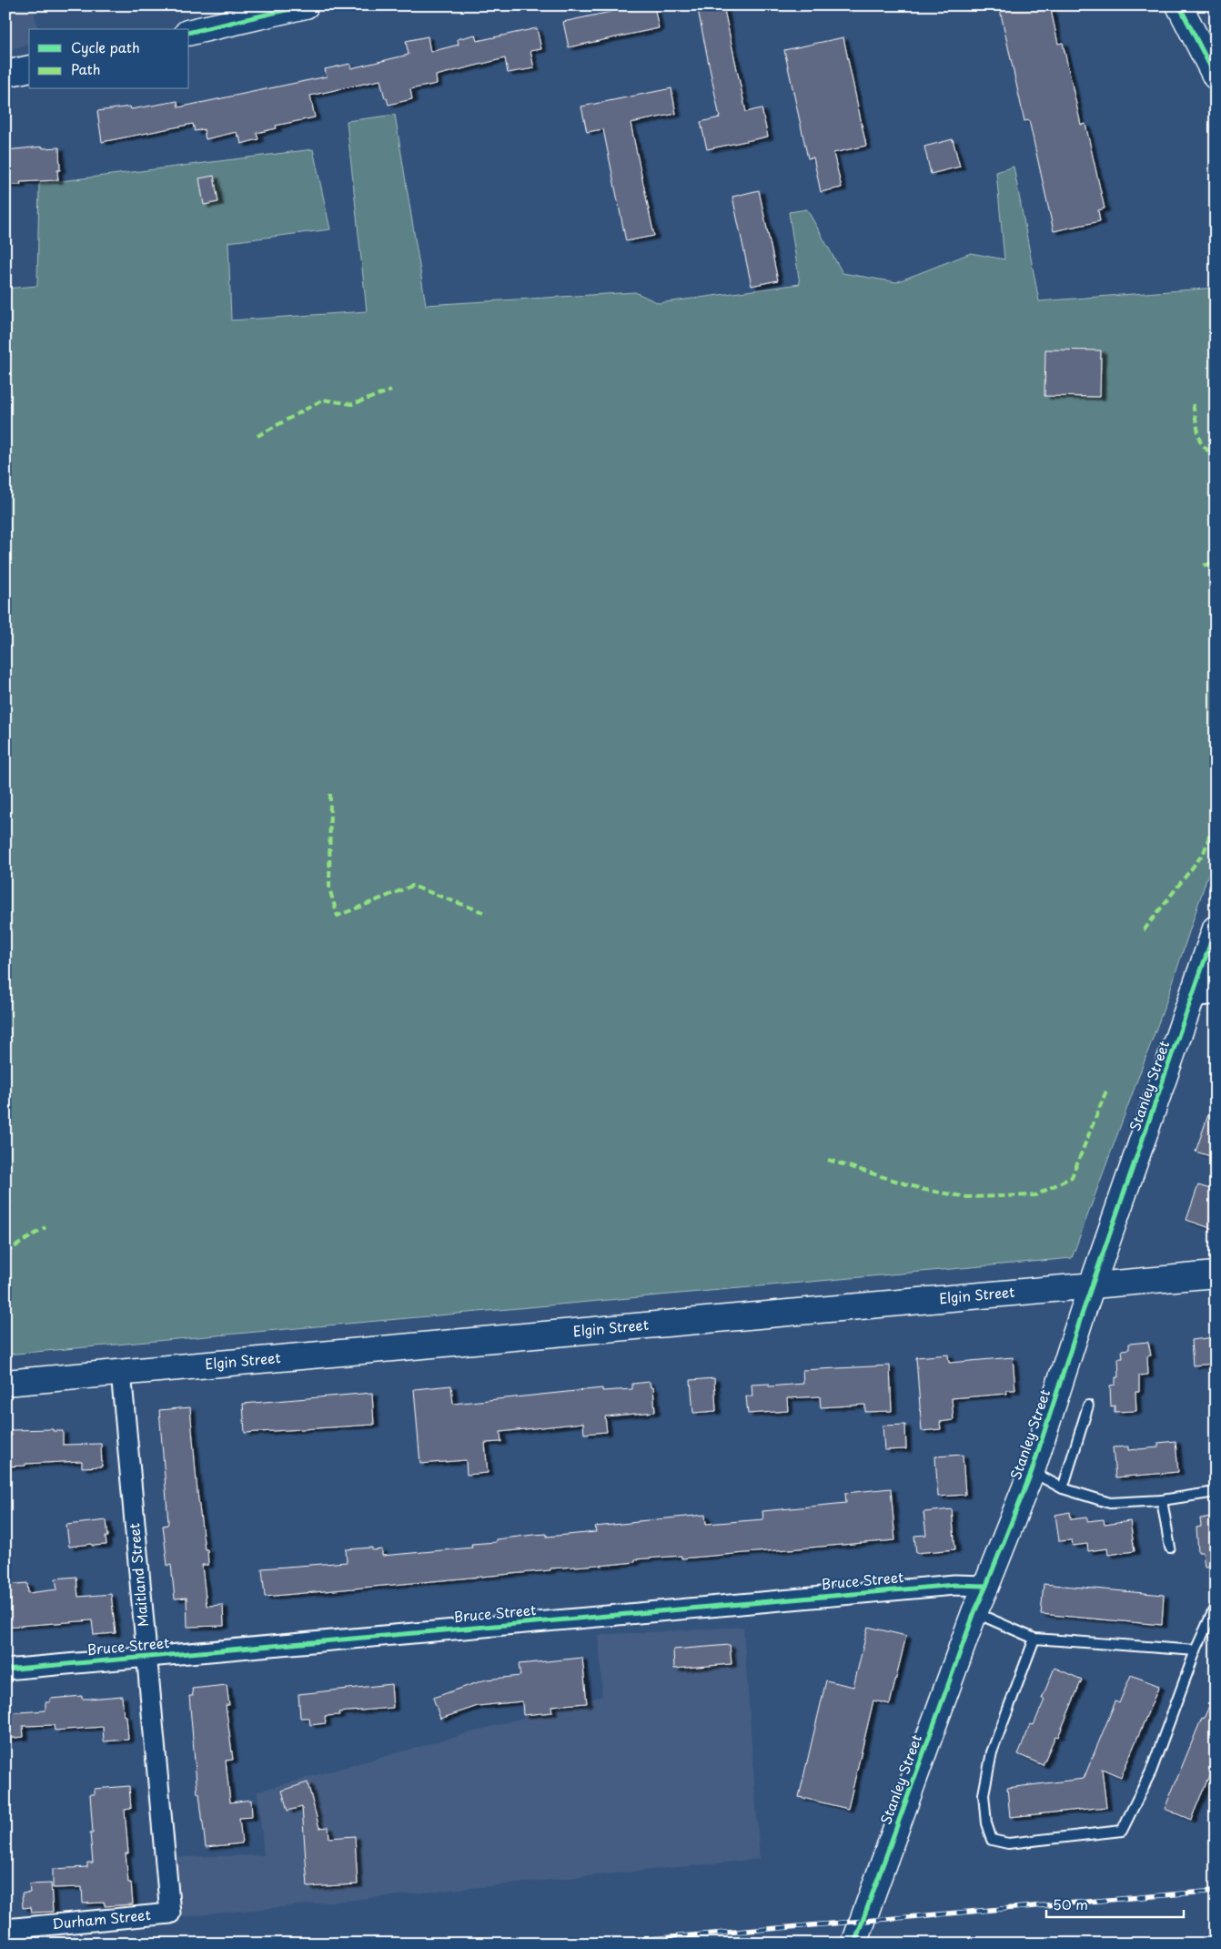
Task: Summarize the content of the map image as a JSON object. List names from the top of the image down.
{
  "streets": {
    "main road": ["Stanley Street", "Elgin Street"],
    "street": ["Maitland Street", "Bruce Street", "Durham Street"]
  },
  "crossings": [
    ["Stanley Street", "Elgin Street"],
    ["Stanley Street", "Bruce Street"],
    ["Elgin Street", "Maitland Street"],
    ["Maitland Street", "Bruce Street"],
    ["Maitland Street", "Durham Street"]
  ],
  "legend": ["Cycle path", "Path"],
  "scale_bar": "50 m"
}
